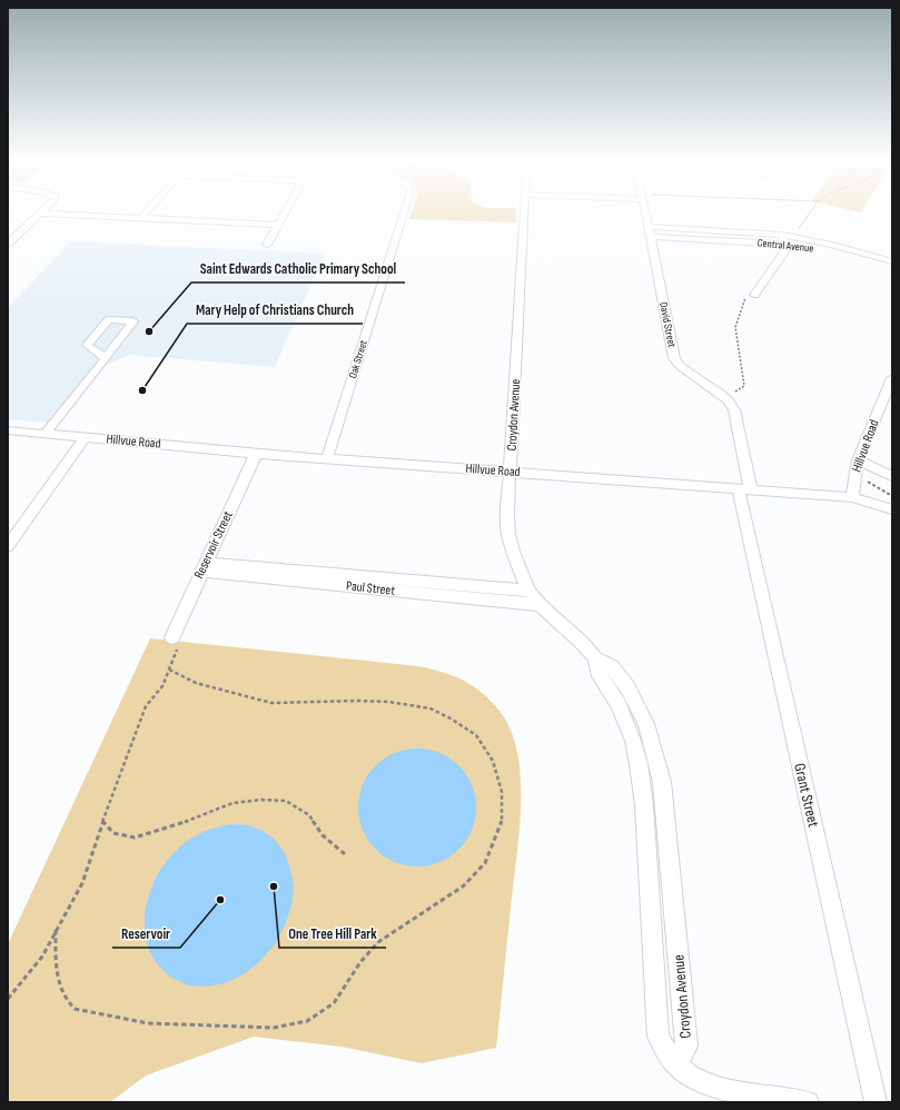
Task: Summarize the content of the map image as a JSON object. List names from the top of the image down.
{
  "streets": {
    "street": [
      "Central Avenue",
      "David Street",
      "Oak Street",
      "Croydon Avenue",
      "Hillvue Road",
      "Reservoir Street",
      "Paul Street",
      "Grant Street"
    ]
  },
  "crossings": [
    ["Central Avenue", "David Street"],
    ["David Street", "Hillvue Road"],
    ["David Street", "Grant Street"],
    ["Oak Street", "Hillvue Road"],
    ["Croydon Avenue", "Hillvue Road"],
    ["Croydon Avenue", "Paul Street"],
    ["Hillvue Road", "Reservoir Street"],
    ["Hillvue Road", "Grant Street"],
    ["Reservoir Street", "Paul Street"]
  ],
  "places": [
    "Saint Edwards Catholic Primary School",
    "Mary Help of Christians Church",
    "One Tree Hill Park",
    "Reservoir"
  ]
}
